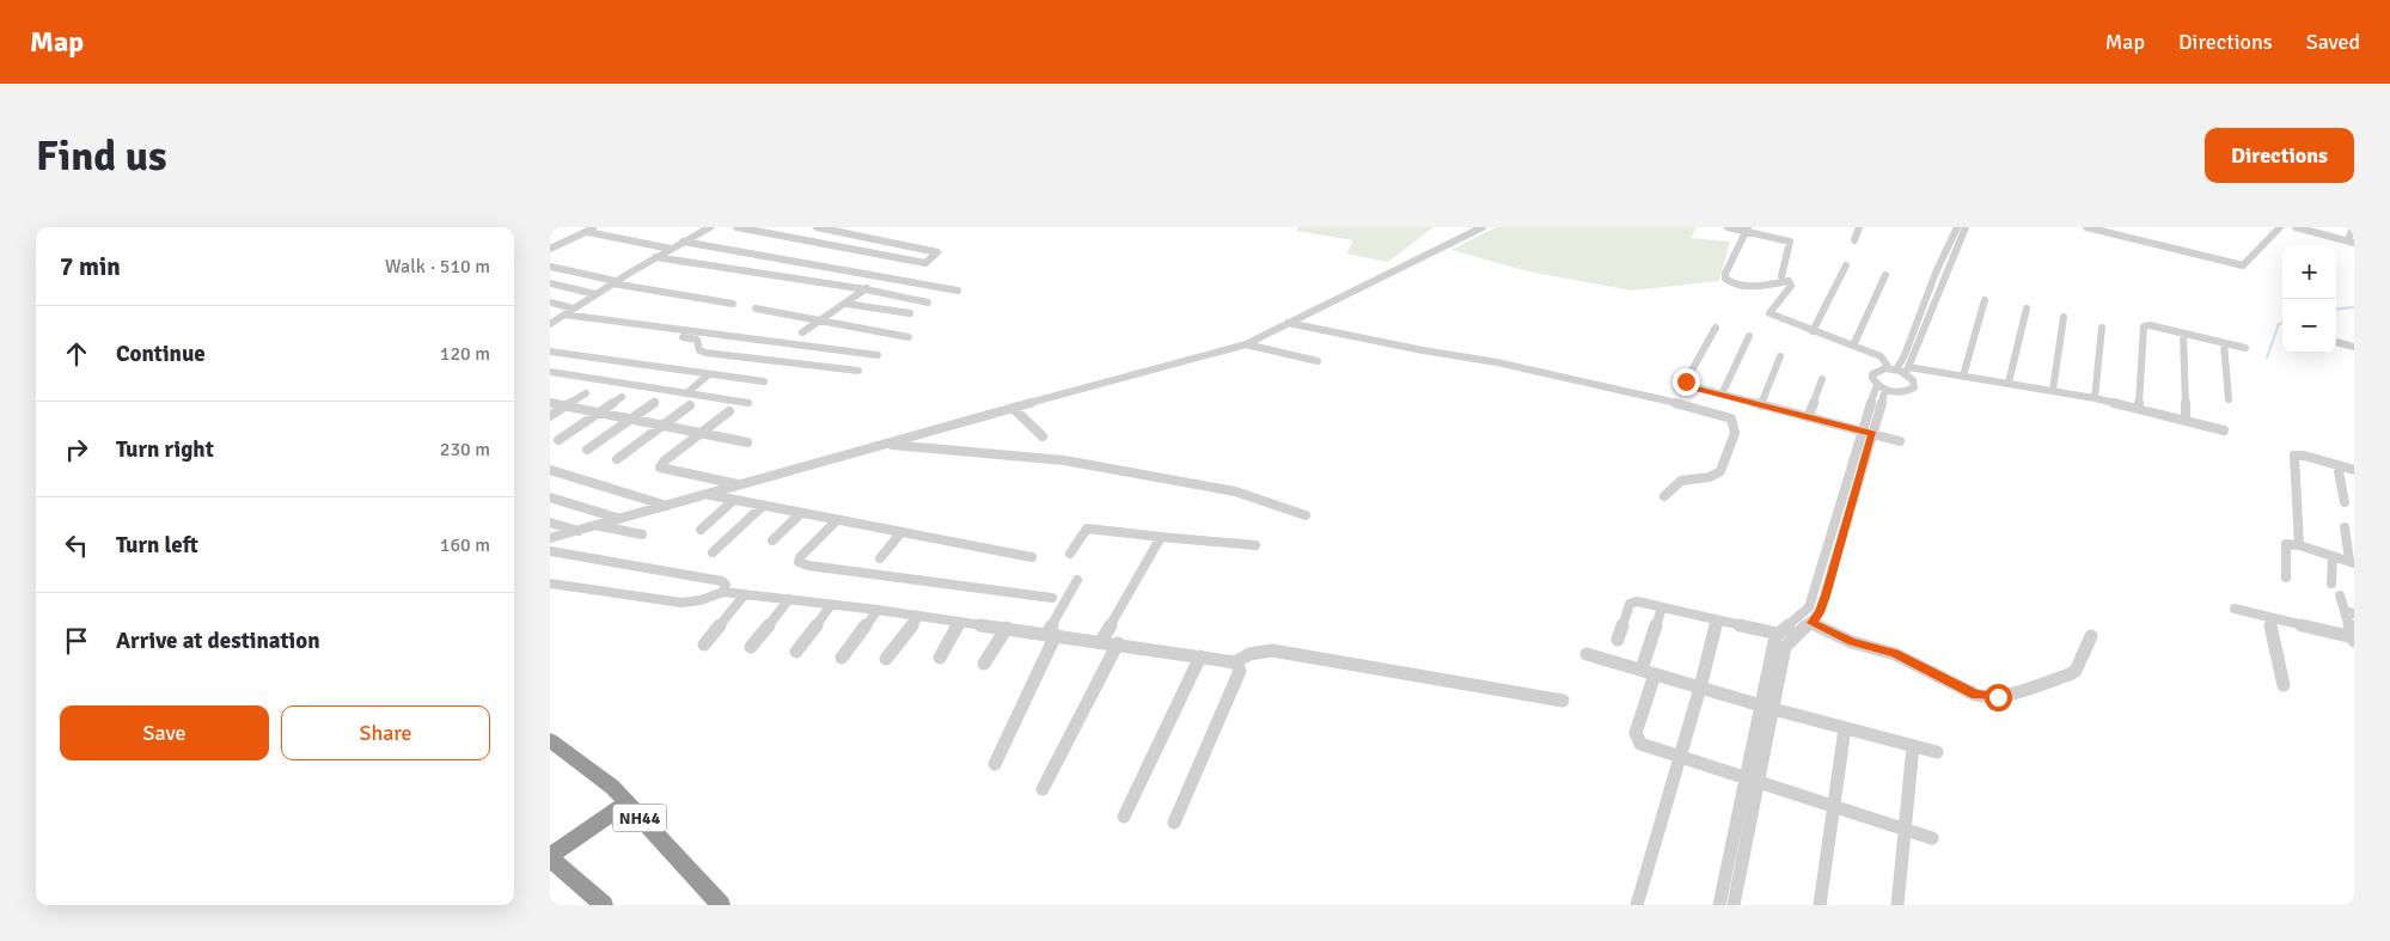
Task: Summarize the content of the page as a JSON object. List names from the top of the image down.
{
  "streets": {
    "highway": ["NH44"]
  },
  "page": {
    "header": "Map",
    "nav": ["Map", "Directions", "Saved"],
    "buttons": [
      "Directions",
      ["Save", "Share"]
    ],
    "title": "Find us",
    "heading": ["7 min", "Walk · 510 m"],
    "map_buttons": ["+", "−"],
    "list": [
      ["Continue", "120 m"],
      ["Turn right", "230 m"],
      ["Turn left", "160 m"],
      "Arrive at destination"
    ]
  }
}
